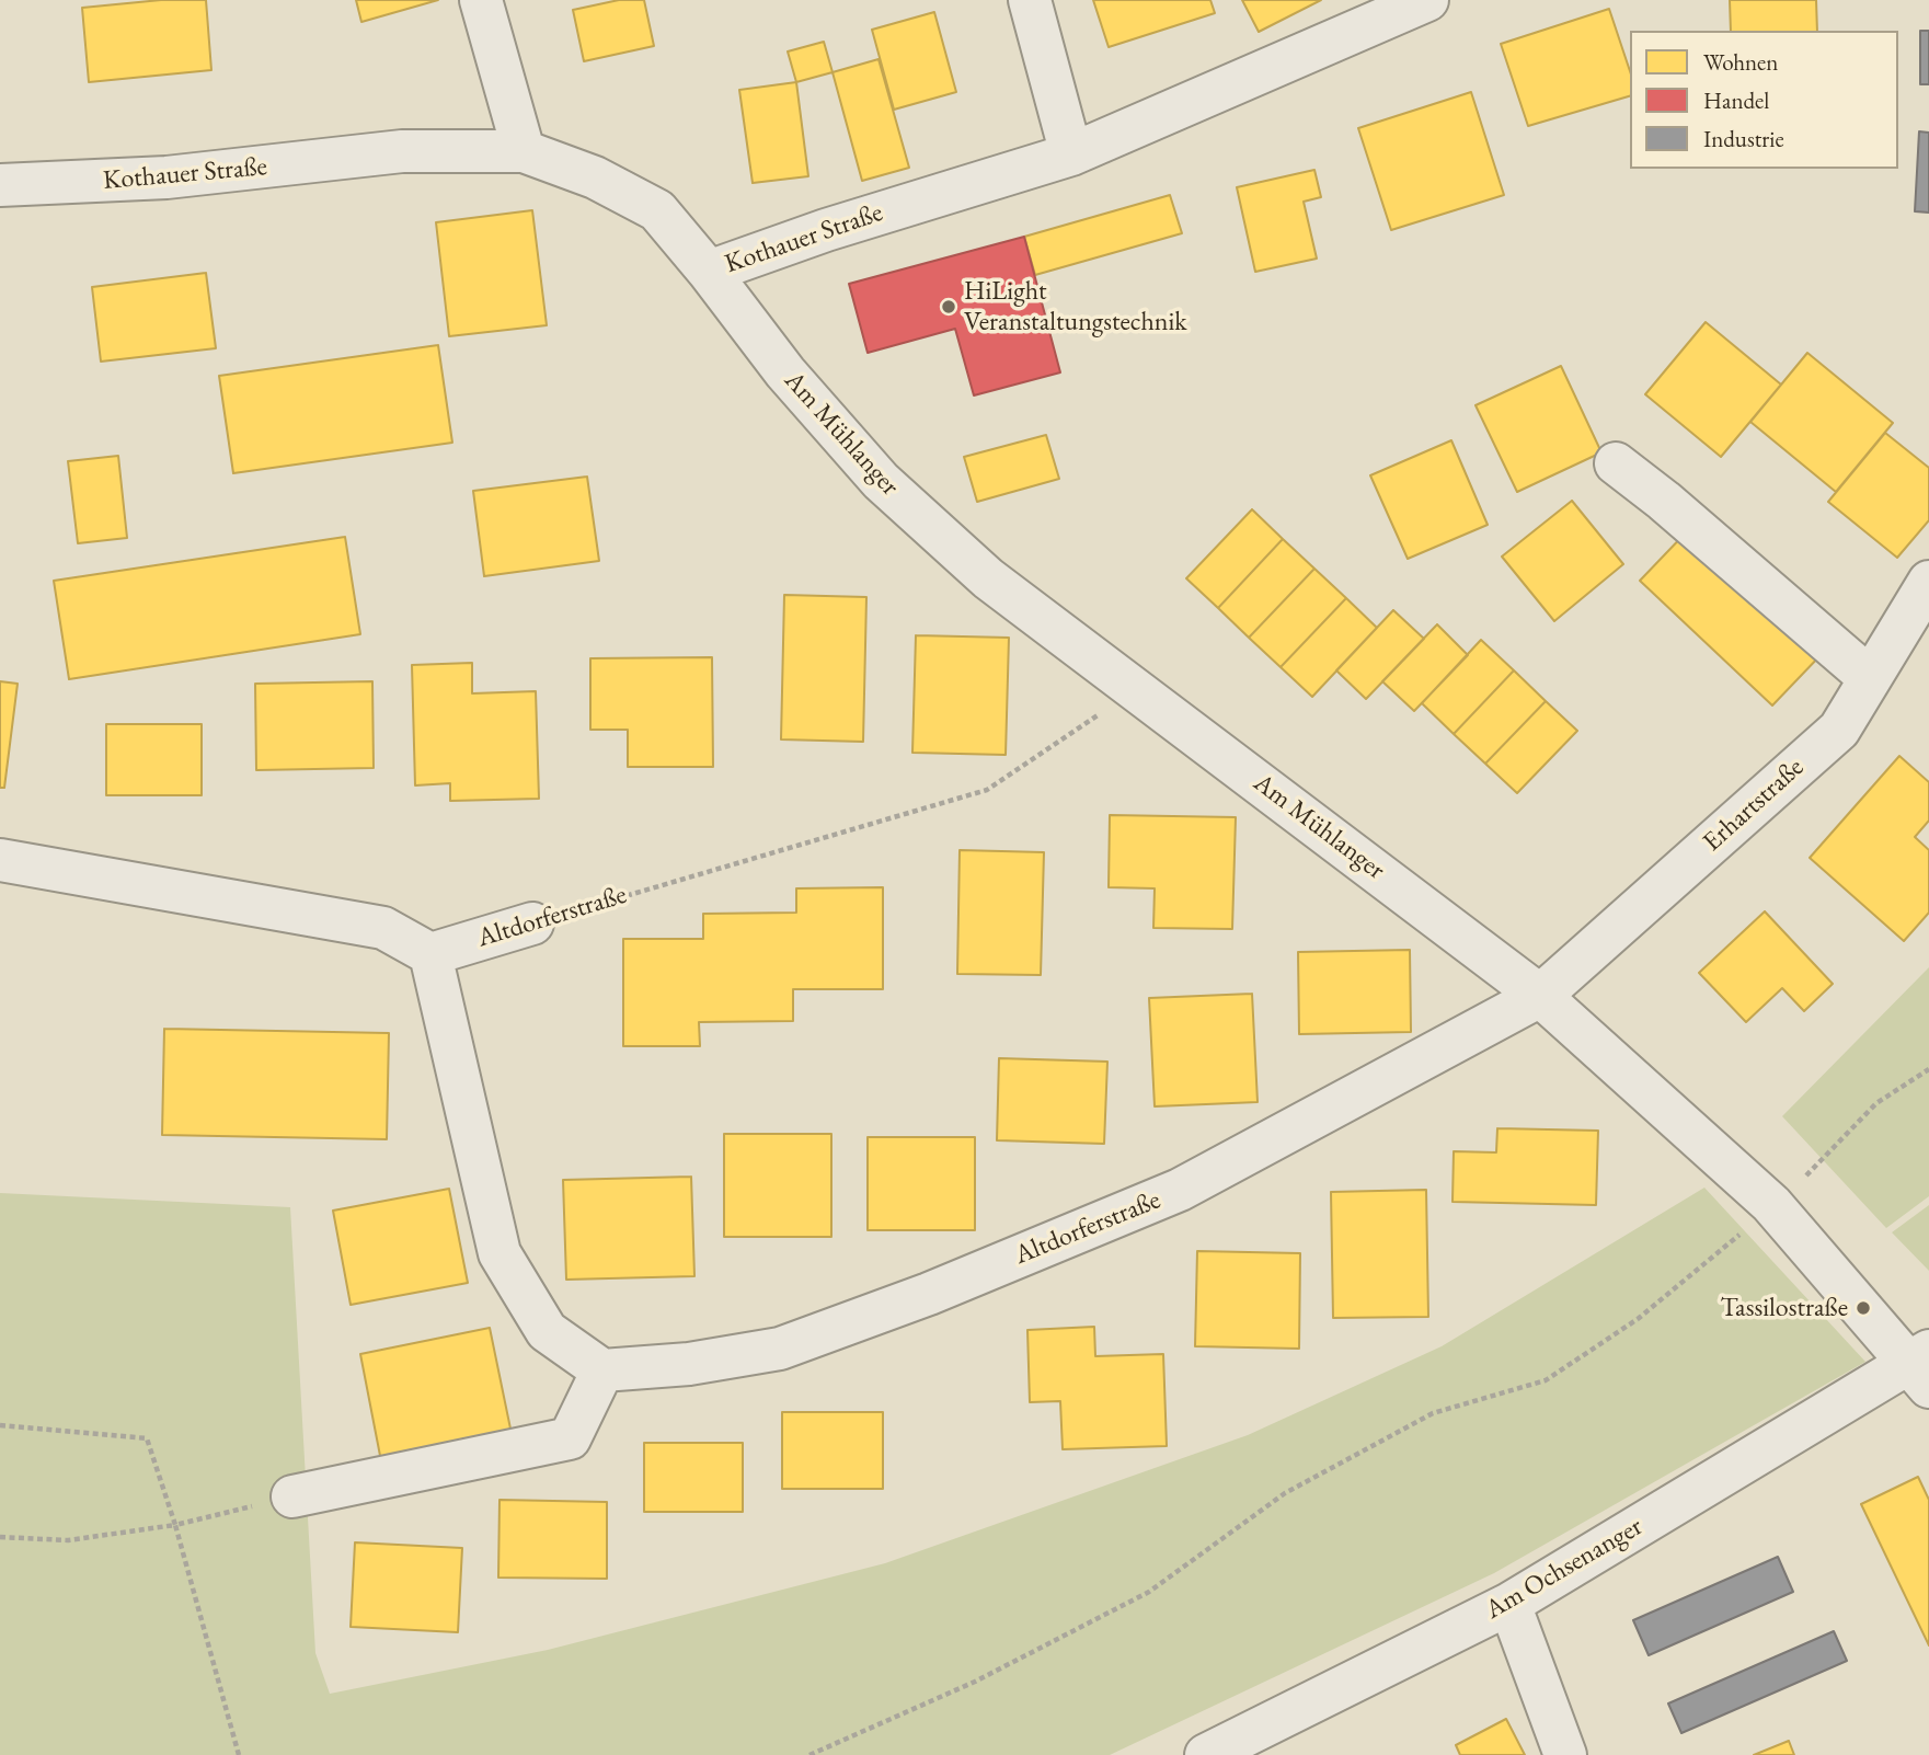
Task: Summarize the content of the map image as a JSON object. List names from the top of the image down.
{
  "streets": {
    "street": [
      "Kothauer Straße",
      "Am Mühlanger",
      "Erhartstraße",
      "Altdorferstraße",
      "Am Ochsenanger"
    ]
  },
  "crossings": [
    ["Kothauer Straße", "Am Mühlanger"],
    ["Am Mühlanger", "Erhartstraße"],
    ["Am Mühlanger", "Altdorferstraße"],
    ["Am Mühlanger", "Am Ochsenanger"],
    ["Erhartstraße", "Altdorferstraße"]
  ],
  "places": ["HiLight Veranstaltungstechnik", "Tassilostraße"],
  "legend": ["Wohnen", "Handel", "Industrie"]
}
